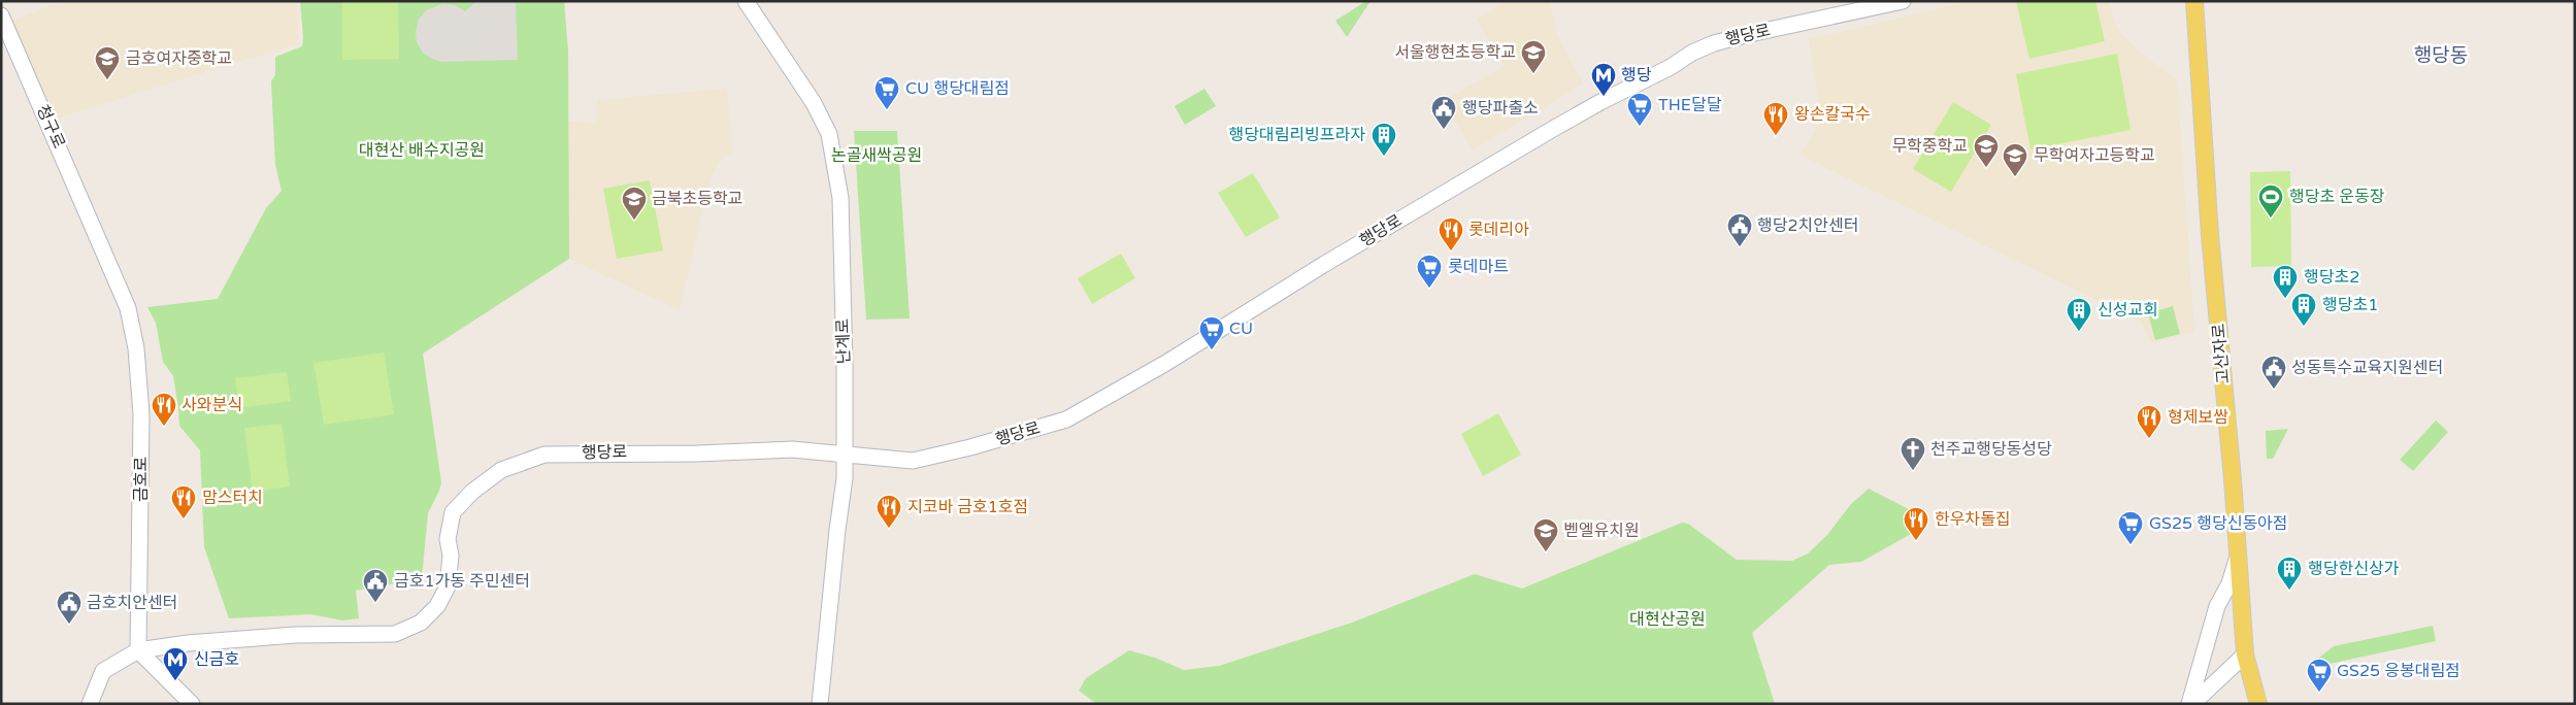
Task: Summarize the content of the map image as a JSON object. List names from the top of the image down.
{
  "streets": {
    "main road": [
      "행당로",
      "청구로",
      "난계로",
      "고산자로",
      "금호로"
    ]
  },
  "crossings": [
    ["행당로", "난계로"],
    ["행당로", "금호로"],
    ["청구로", "금호로"]
  ],
  "districts": ["행당동"],
  "parks": ["대현산 배수지공원", "논골새싹공원", "대현산공원"],
  "places": {
    "school or university": [
      "서울행현초등학교",
      "금호여자중학교",
      "무학중학교",
      "무학여자고등학교",
      "금북초등학교",
      "벧엘유치원"
    ],
    "metro station": ["행당", "신금호"],
    "supermarket": [
      "CU 행당대림점",
      "THE달달",
      "롯데마트",
      "CU",
      "GS25 행당신동아점",
      "GS25 응봉대림점"
    ],
    "public building": [
      "행당파출소",
      "행당2치안센터",
      "성동특수교육지원센터",
      "금호1가동 주민센터",
      "금호치안센터"
    ],
    "restaurant": [
      "왕손칼국수",
      "롯데리아",
      "사와분식",
      "형제보쌈",
      "맘스터치",
      "지코바 금호1호점",
      "한우차돌집"
    ],
    "building": [
      "행당대림리빙프라자",
      "행당초2",
      "행당초1",
      "신성교회",
      "행당한신상가"
    ],
    "sports": ["행당초 운동장"],
    "church": ["천주교행당동성당"]
  }
}
